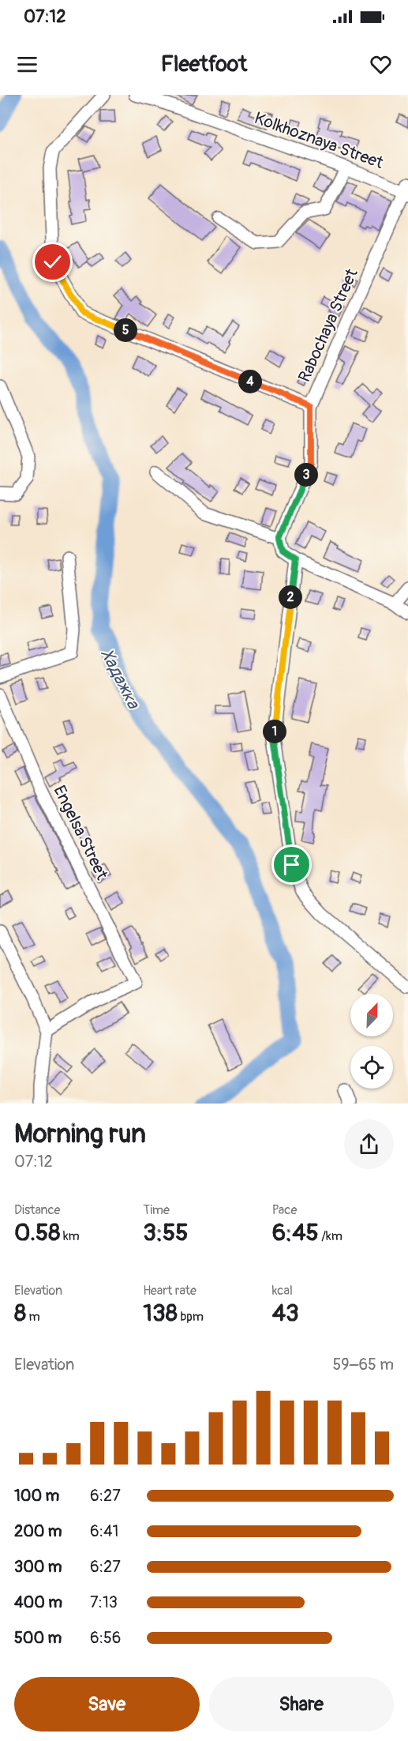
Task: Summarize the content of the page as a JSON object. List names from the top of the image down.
{
  "streets": {
    "street": ["Kolkhoznaya Street", "Rabochaya Street", "Engelsa Street"]
  },
  "crossings": [
    ["Kolkhoznaya Street", "Rabochaya Street"]
  ],
  "water": ["Хадажка"],
  "north": "top right",
  "page": {
    "status": "07:12",
    "header": "Fleetfoot",
    "pins": [
      "5",
      "4",
      "3",
      "2",
      "1"
    ],
    "heading": ["Morning run", "07:12"],
    "stats": [
      ["Distance", "0.58 km"],
      ["Time", "3:55"],
      ["Pace", "6:45 /km"],
      ["Elevation", "8 m"],
      ["Heart rate", "138 bpm"],
      ["kcal", "43"]
    ],
    "chart": ["Elevation", "59–65 m"],
    "list": [
      {
        "name": "100 m",
        "note": "6:27"
      },
      {
        "name": "200 m",
        "note": "6:41"
      },
      {
        "name": "300 m",
        "note": "6:27"
      },
      {
        "name": "400 m",
        "note": "7:13"
      },
      {
        "name": "500 m",
        "note": "6:56"
      }
    ],
    "buttons": ["Save", "Share"]
  }
}
